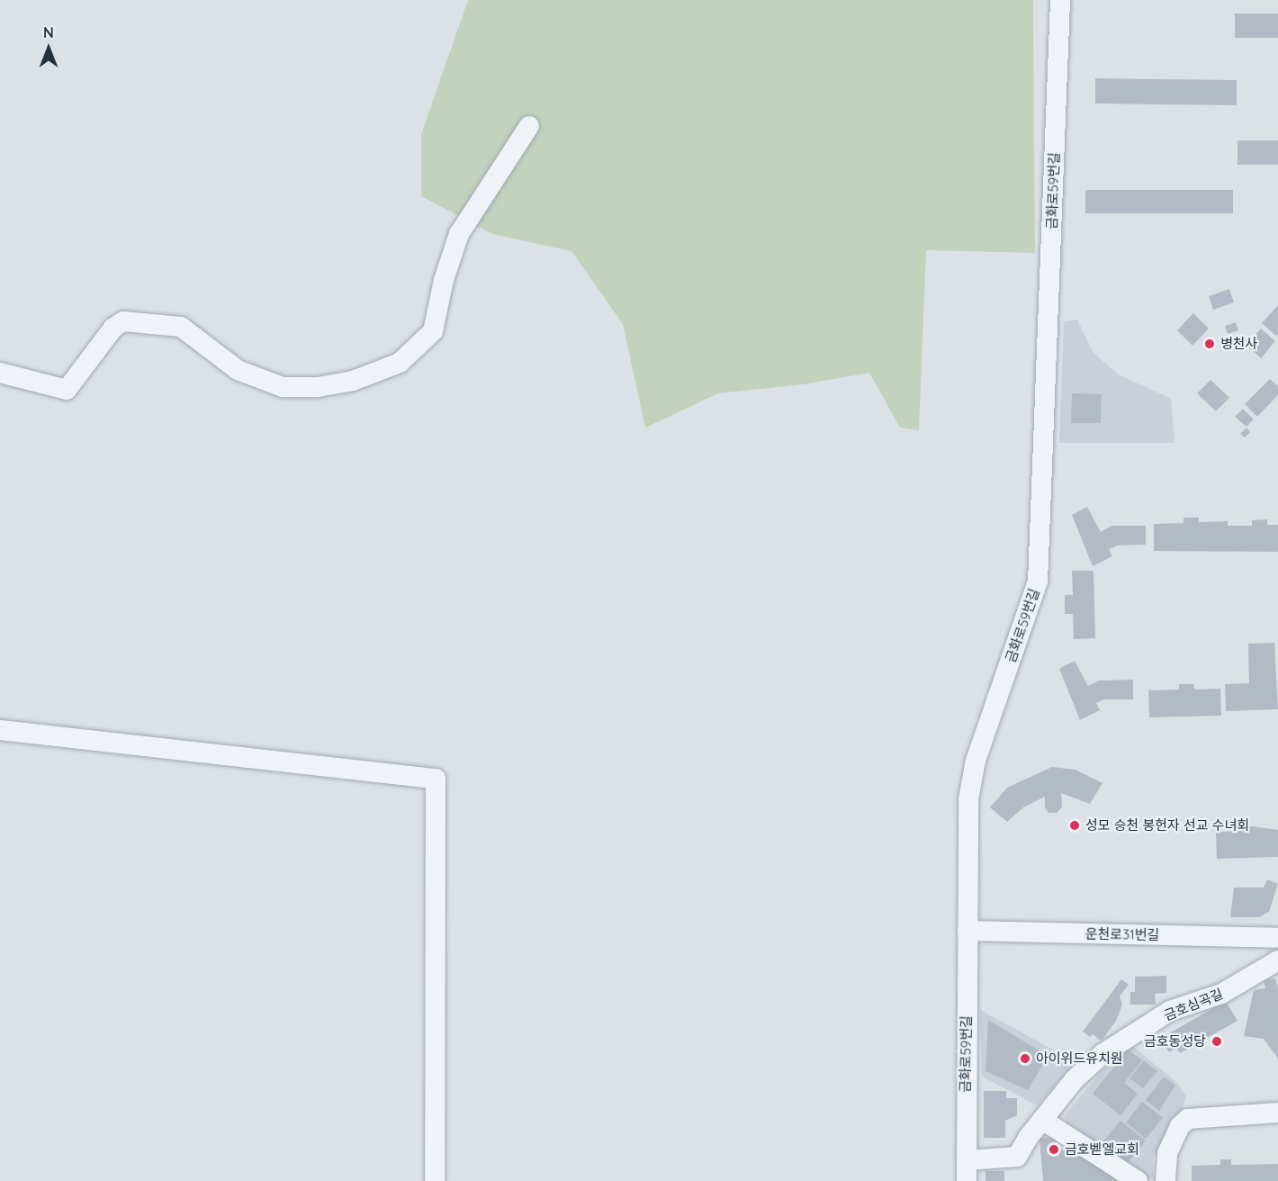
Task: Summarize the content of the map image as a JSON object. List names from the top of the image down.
{
  "streets": {
    "street": ["금화로59번길", "운천로31번길", "금호심곡길"]
  },
  "crossings": [
    ["금화로59번길", "운천로31번길"],
    ["금화로59번길", "금호심곡길"]
  ],
  "places": [
    "병천사",
    "성모 승천 봉헌자 선교 수녀회",
    "금호동성당",
    "아이위드유치원",
    "금호벧엘교회"
  ],
  "north": "top"
}
